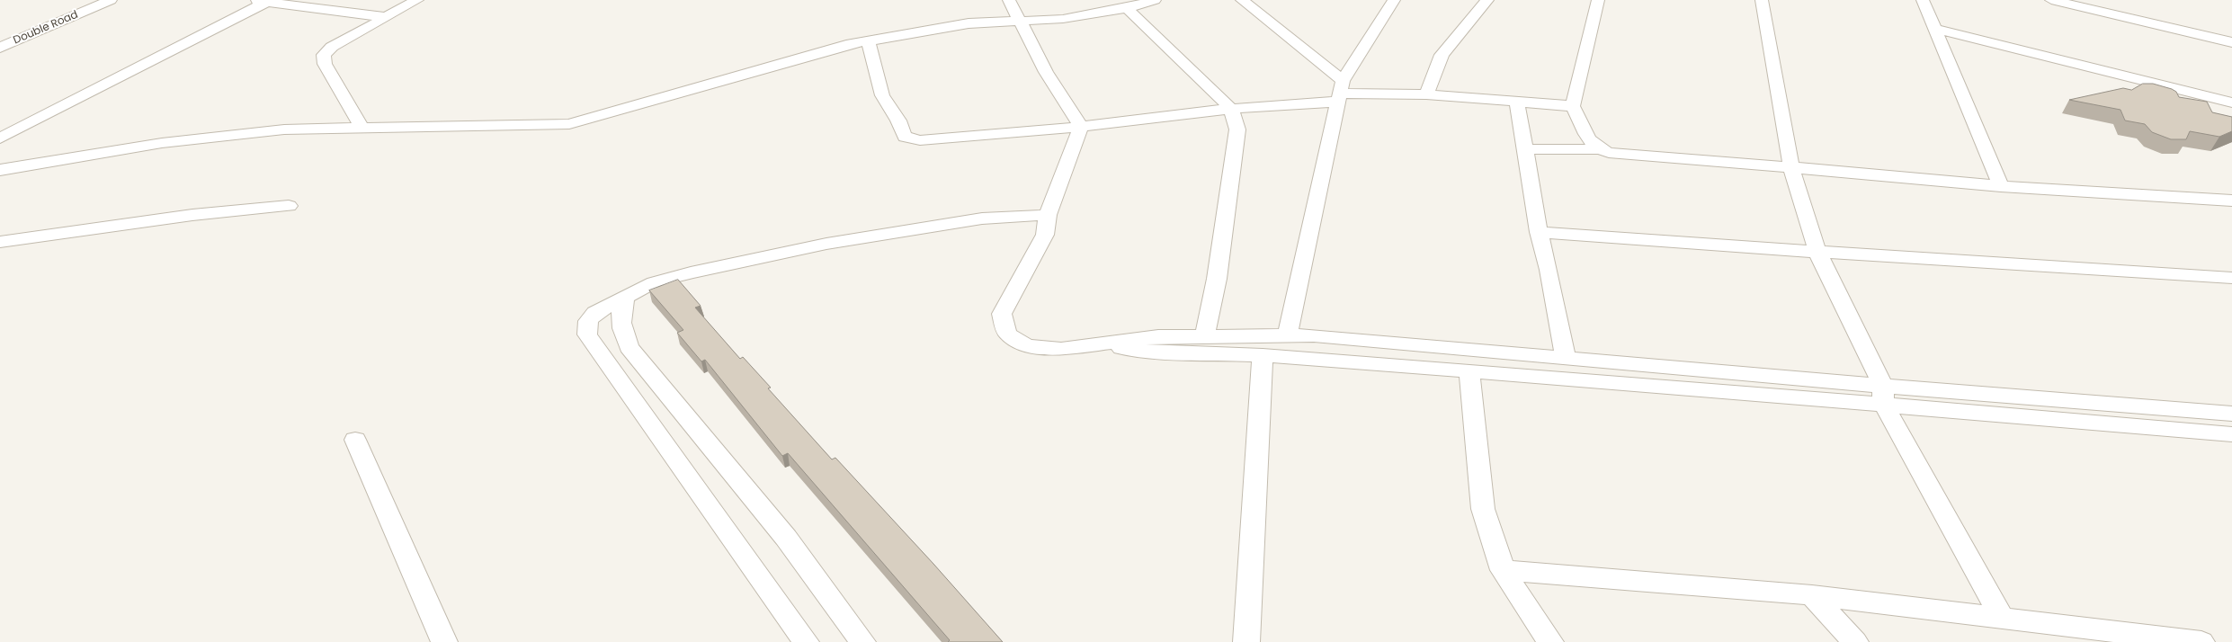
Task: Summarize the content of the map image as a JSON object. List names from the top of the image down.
{
  "streets": {
    "street": ["Double Road"]
  }
}
